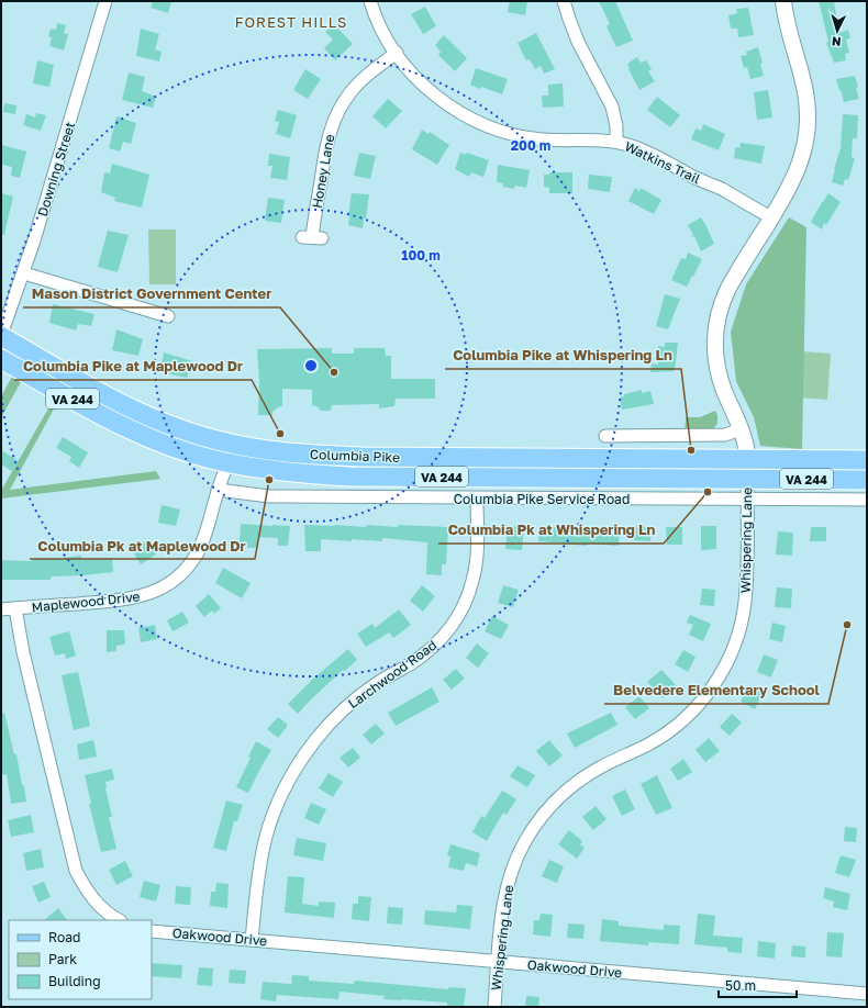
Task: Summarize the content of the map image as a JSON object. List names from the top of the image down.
{
  "streets": {
    "main road": ["VA 244", "Columbia Pike"],
    "street": [
      "Watkins Trail",
      "Downing Street",
      "Honey Lane",
      "Columbia Pike Service Road",
      "Whispering Lane",
      "Maplewood Drive",
      "Larchwood Road",
      "Oakwood Drive"
    ]
  },
  "crossings": [
    ["Watkins Trail", "Honey Lane"],
    ["Watkins Trail", "Whispering Lane"],
    ["Downing Street", "Columbia Pike"],
    ["Columbia Pike", "Whispering Lane"],
    ["Columbia Pike", "Maplewood Drive"],
    ["Columbia Pike Service Road", "Whispering Lane"],
    ["Columbia Pike Service Road", "Maplewood Drive"],
    ["Columbia Pike Service Road", "Larchwood Road"],
    ["Whispering Lane", "Oakwood Drive"],
    ["Larchwood Road", "Oakwood Drive"]
  ],
  "districts": ["FOREST HILLS"],
  "places": [
    "Mason District Government Center",
    "Columbia Pike at Maplewood Dr",
    "Columbia Pike at Whispering Ln",
    "Columbia Pk at Maplewood Dr",
    "Columbia Pk at Whispering Ln",
    "Belvedere Elementary School"
  ],
  "legend": ["Road", "Park", "Building"],
  "scale_bar": "50 m",
  "north": "bottom",
  "rings": ["200 m", "100 m"]
}
